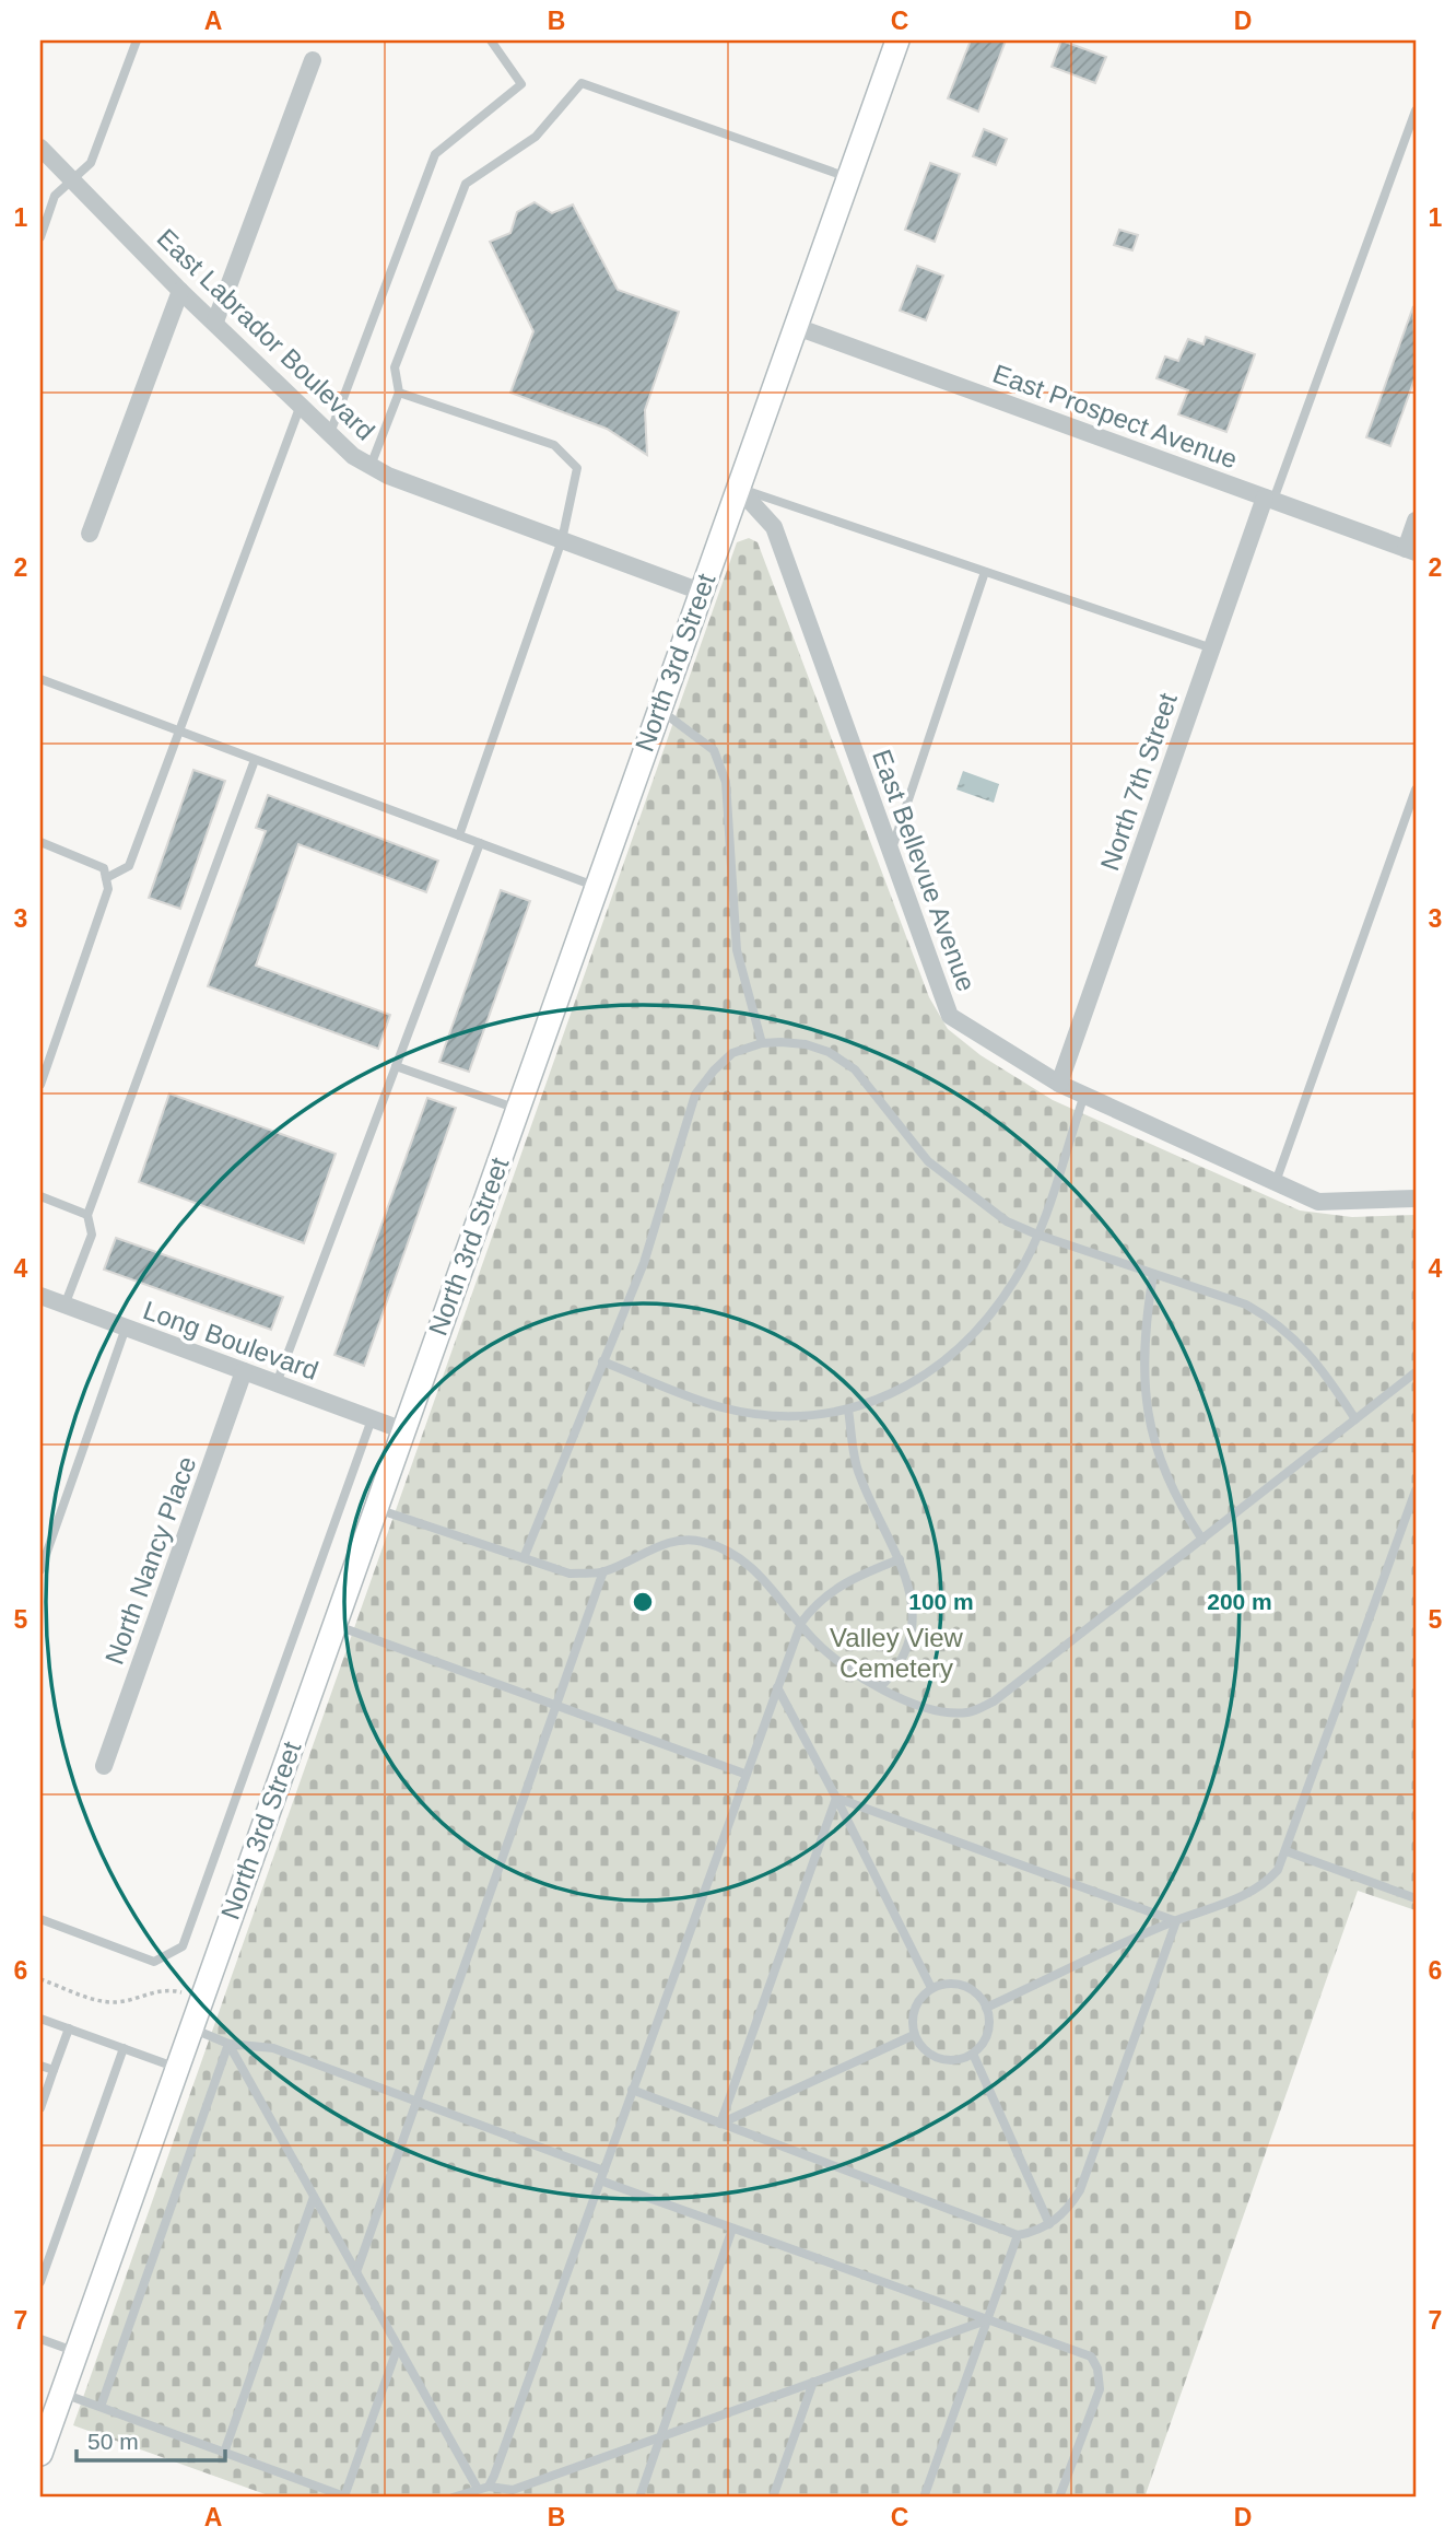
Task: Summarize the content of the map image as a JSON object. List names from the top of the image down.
{
  "streets": {
    "main road": ["North 3rd Street"],
    "street": [
      "East Labrador Boulevard",
      "East Prospect Avenue",
      "North 7th Street",
      "East Bellevue Avenue",
      "Long Boulevard",
      "North Nancy Place"
    ]
  },
  "crossings": [
    ["East Labrador Boulevard", "North 3rd Street"],
    ["East Prospect Avenue", "North 3rd Street"],
    ["East Prospect Avenue", "North 7th Street"],
    ["North 3rd Street", "East Bellevue Avenue"],
    ["North 3rd Street", "Long Boulevard"],
    ["North 7th Street", "East Bellevue Avenue"],
    ["Long Boulevard", "North Nancy Place"]
  ],
  "parks": ["Valley View Cemetery"],
  "scale_bar": "50 m",
  "grid": {
    "columns": [
      "A",
      "B",
      "C",
      "D"
    ],
    "rows": [
      "1",
      "2",
      "3",
      "4",
      "5",
      "6",
      "7"
    ]
  },
  "rings": ["100 m", "200 m"]
}
